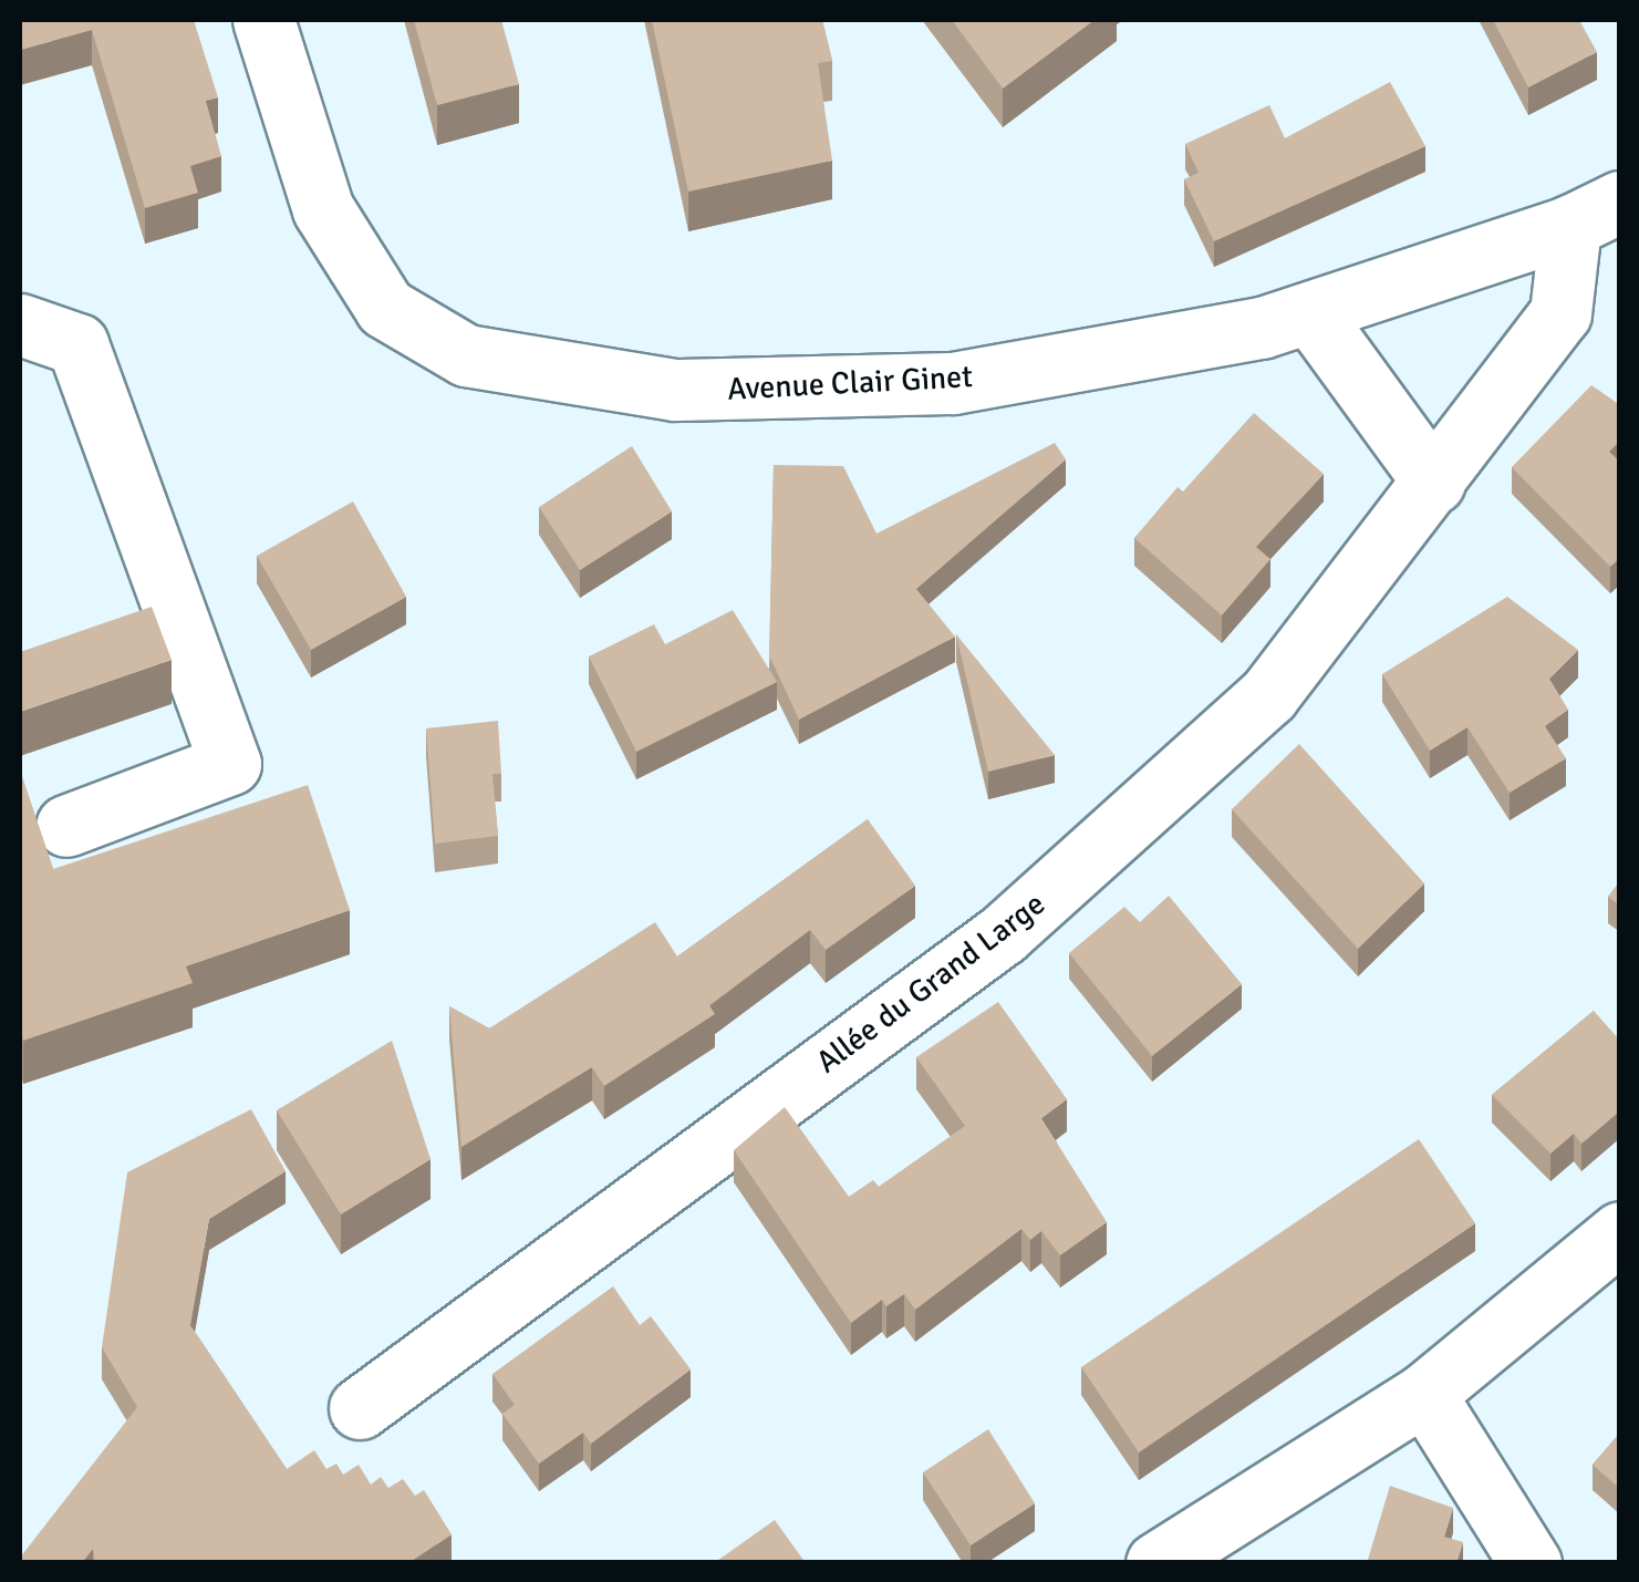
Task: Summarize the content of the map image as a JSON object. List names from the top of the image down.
{
  "streets": {
    "street": ["Avenue Clair Ginet", "Allée du Grand Large"]
  },
  "crossings": [
    ["Avenue Clair Ginet", "Allée du Grand Large"]
  ]
}
